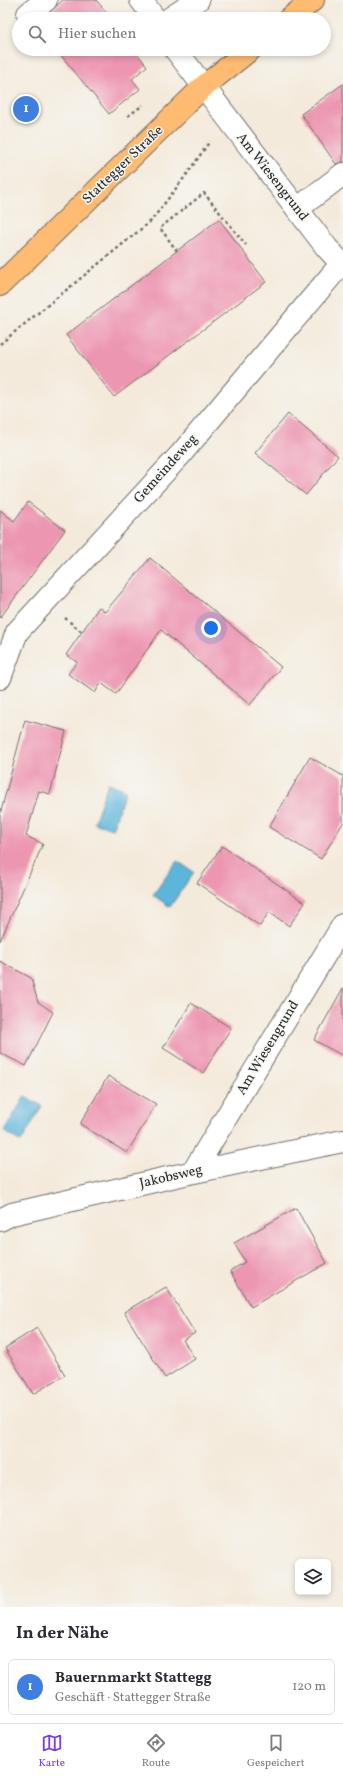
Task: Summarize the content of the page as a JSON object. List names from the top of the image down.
{
  "streets": {
    "main road": ["Stattegger Straße"],
    "street": ["Am Wiesengrund", "Gemeindeweg", "Jakobsweg"]
  },
  "crossings": [
    ["Stattegger Straße", "Am Wiesengrund"],
    ["Am Wiesengrund", "Gemeindeweg"],
    ["Am Wiesengrund", "Jakobsweg"]
  ],
  "page": {
    "search": "Hier suchen",
    "pins": "1",
    "heading": "In der Nähe",
    "list": [
      {
        "mark": "1",
        "name": "Bauernmarkt Stattegg",
        "note": "Geschäft · Stattegger Straße",
        "value": "120 m"
      }
    ],
    "nav": ["Karte", "Route", "Gespeichert"]
  }
}
